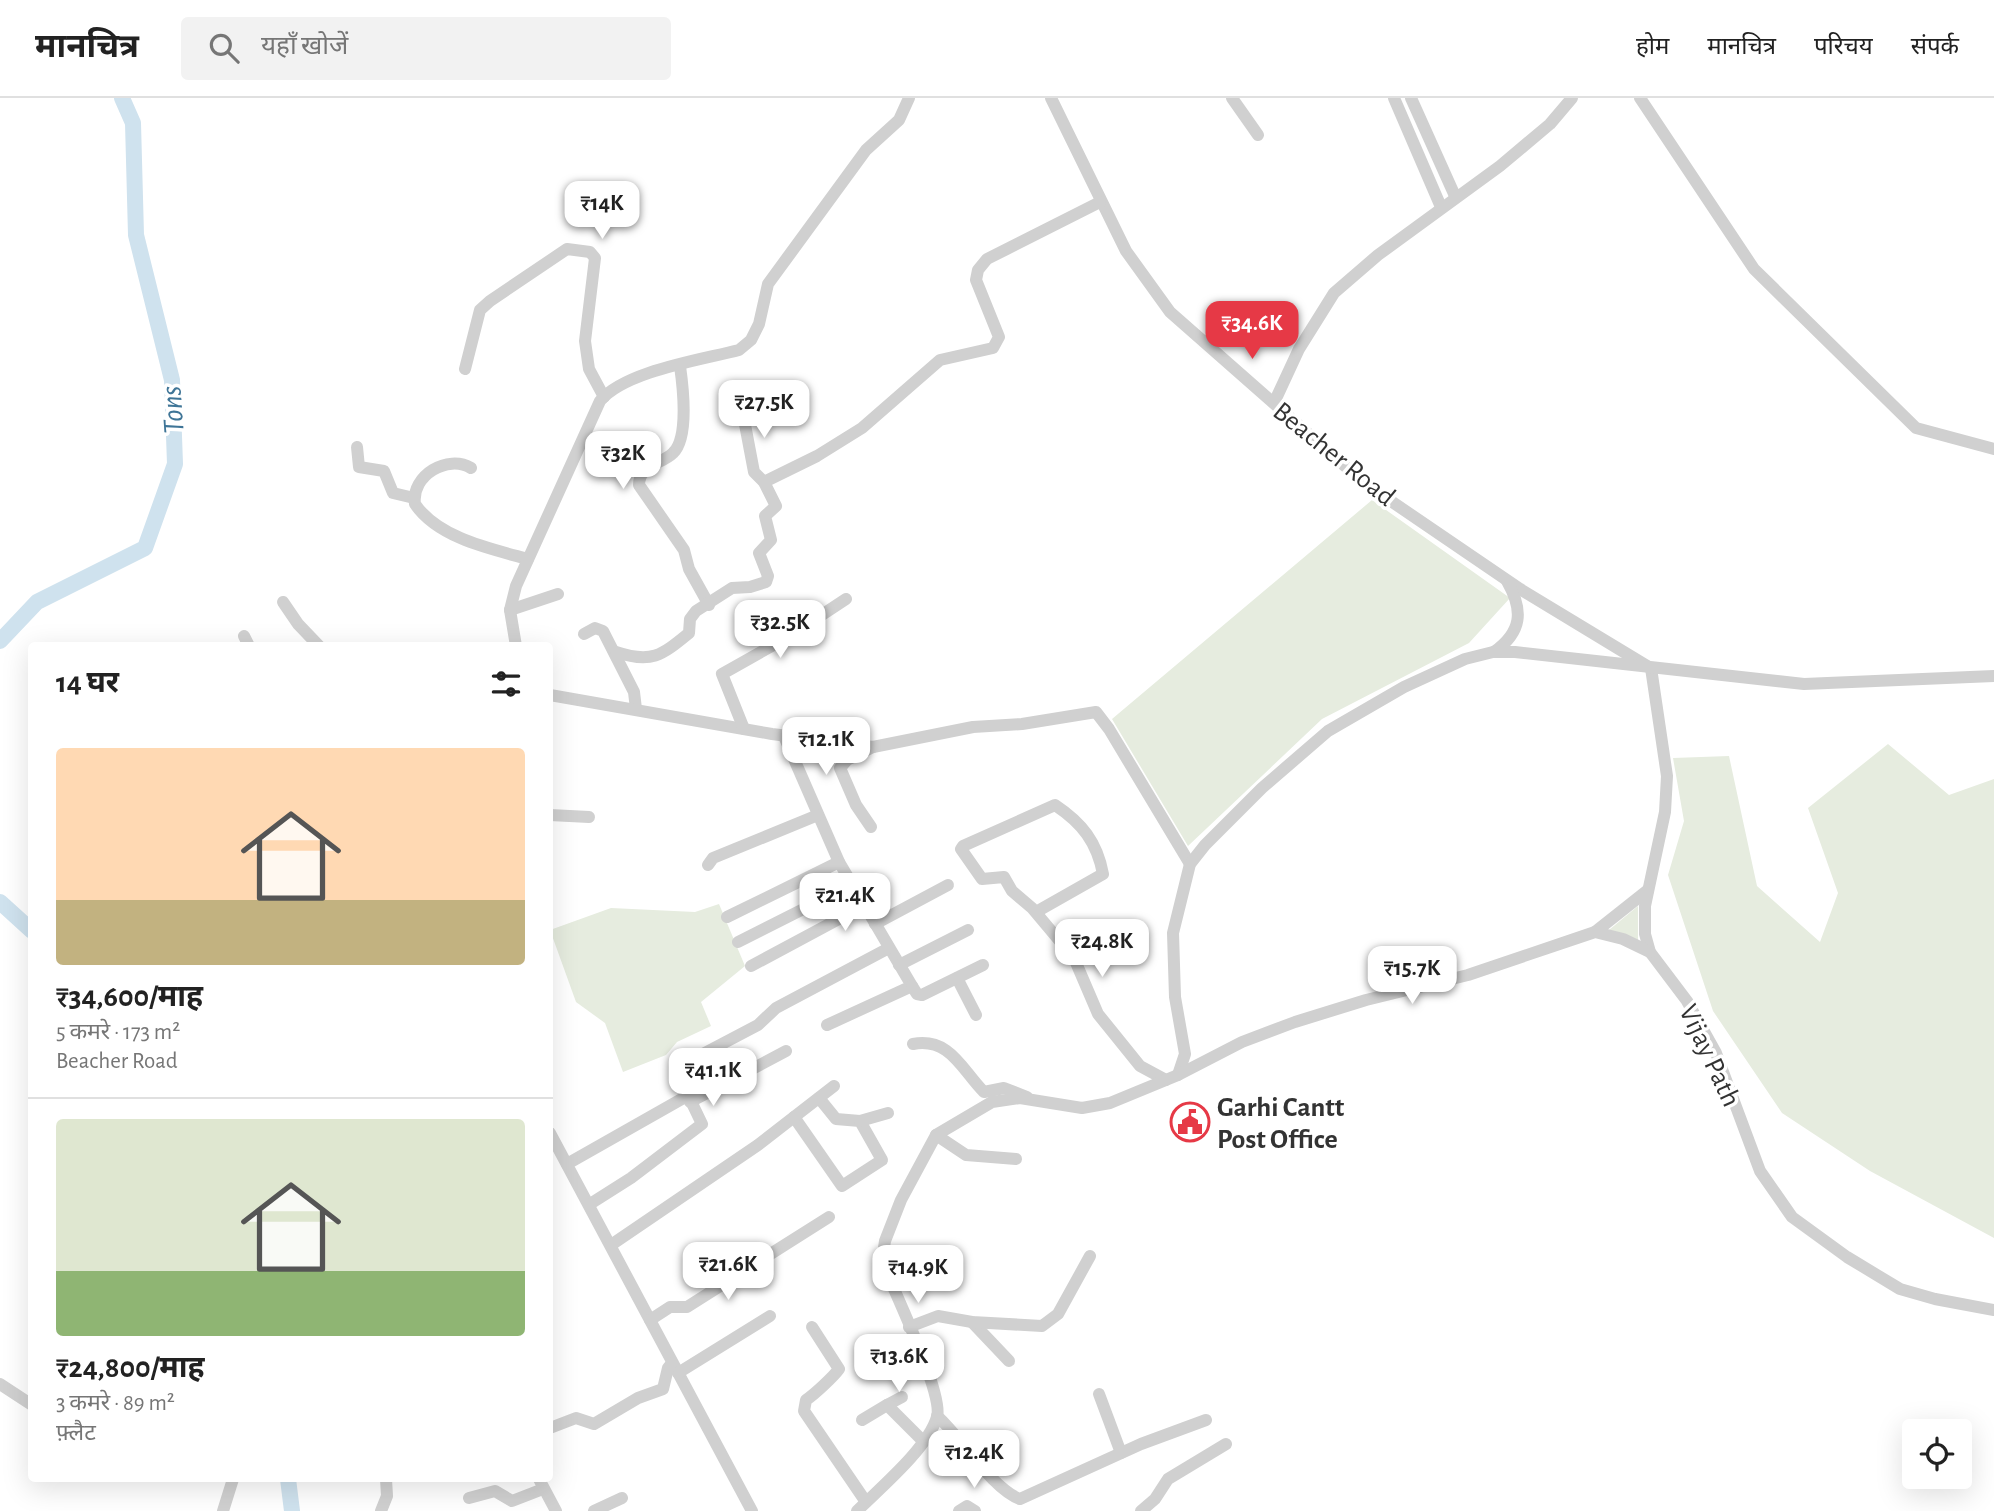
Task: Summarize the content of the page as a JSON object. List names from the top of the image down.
{
  "streets": {
    "street": ["Beacher Road", "Vijay Path"]
  },
  "water": ["Tons"],
  "places": {
    "public building": ["Garhi Cantt Post Office"]
  },
  "page": {
    "header": "मानचित्र",
    "search": "यहाँ खोजें",
    "nav": [
      "होम",
      "मानचित्र",
      "परिचय",
      "संपर्क"
    ],
    "price": [
      "₹14K",
      "₹34.6K",
      "₹27.5K",
      "₹32K",
      "₹32.5K",
      "₹12.1K",
      "₹21.4K",
      "₹24.8K",
      "₹15.7K",
      "₹41.1K",
      "₹21.6K",
      "₹14.9K",
      "₹13.6K",
      "₹12.4K"
    ],
    "heading": "14 घर",
    "list": [
      {
        "name": "₹34,600/माह",
        "note": "5 कमरे · 173 m² · Beacher Road"
      },
      {
        "name": "₹24,800/माह",
        "note": "3 कमरे · 89 m² · फ़्लैट"
      }
    ]
  }
}
